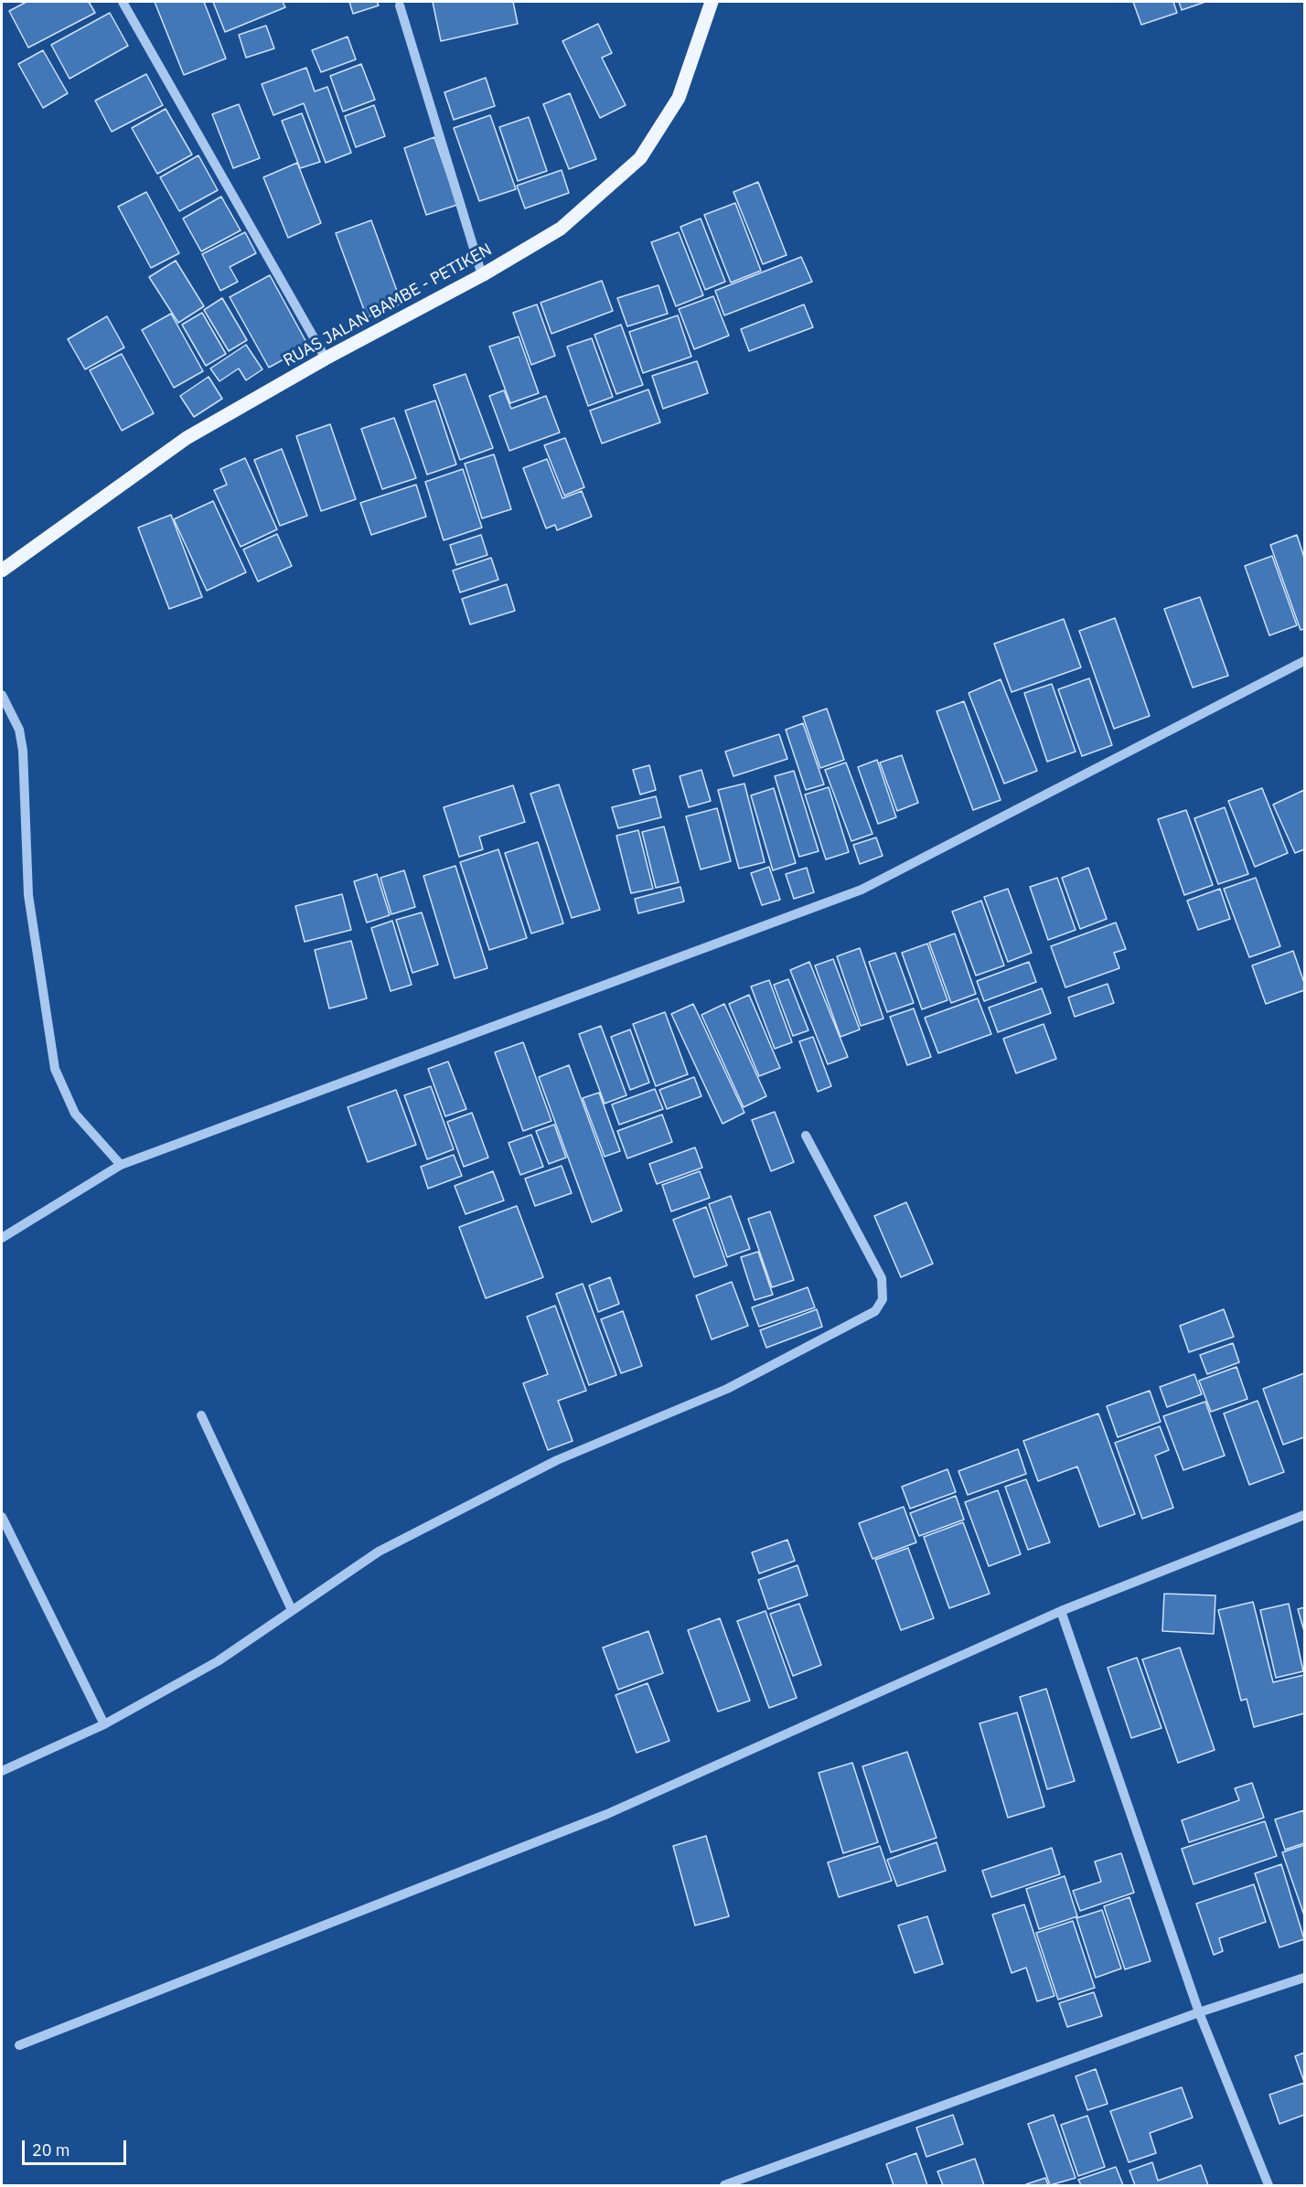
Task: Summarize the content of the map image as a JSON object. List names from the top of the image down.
{
  "streets": {
    "main road": ["RUAS JALAN BAMBE - PETIKEN"]
  },
  "scale_bar": "20 m"
}
